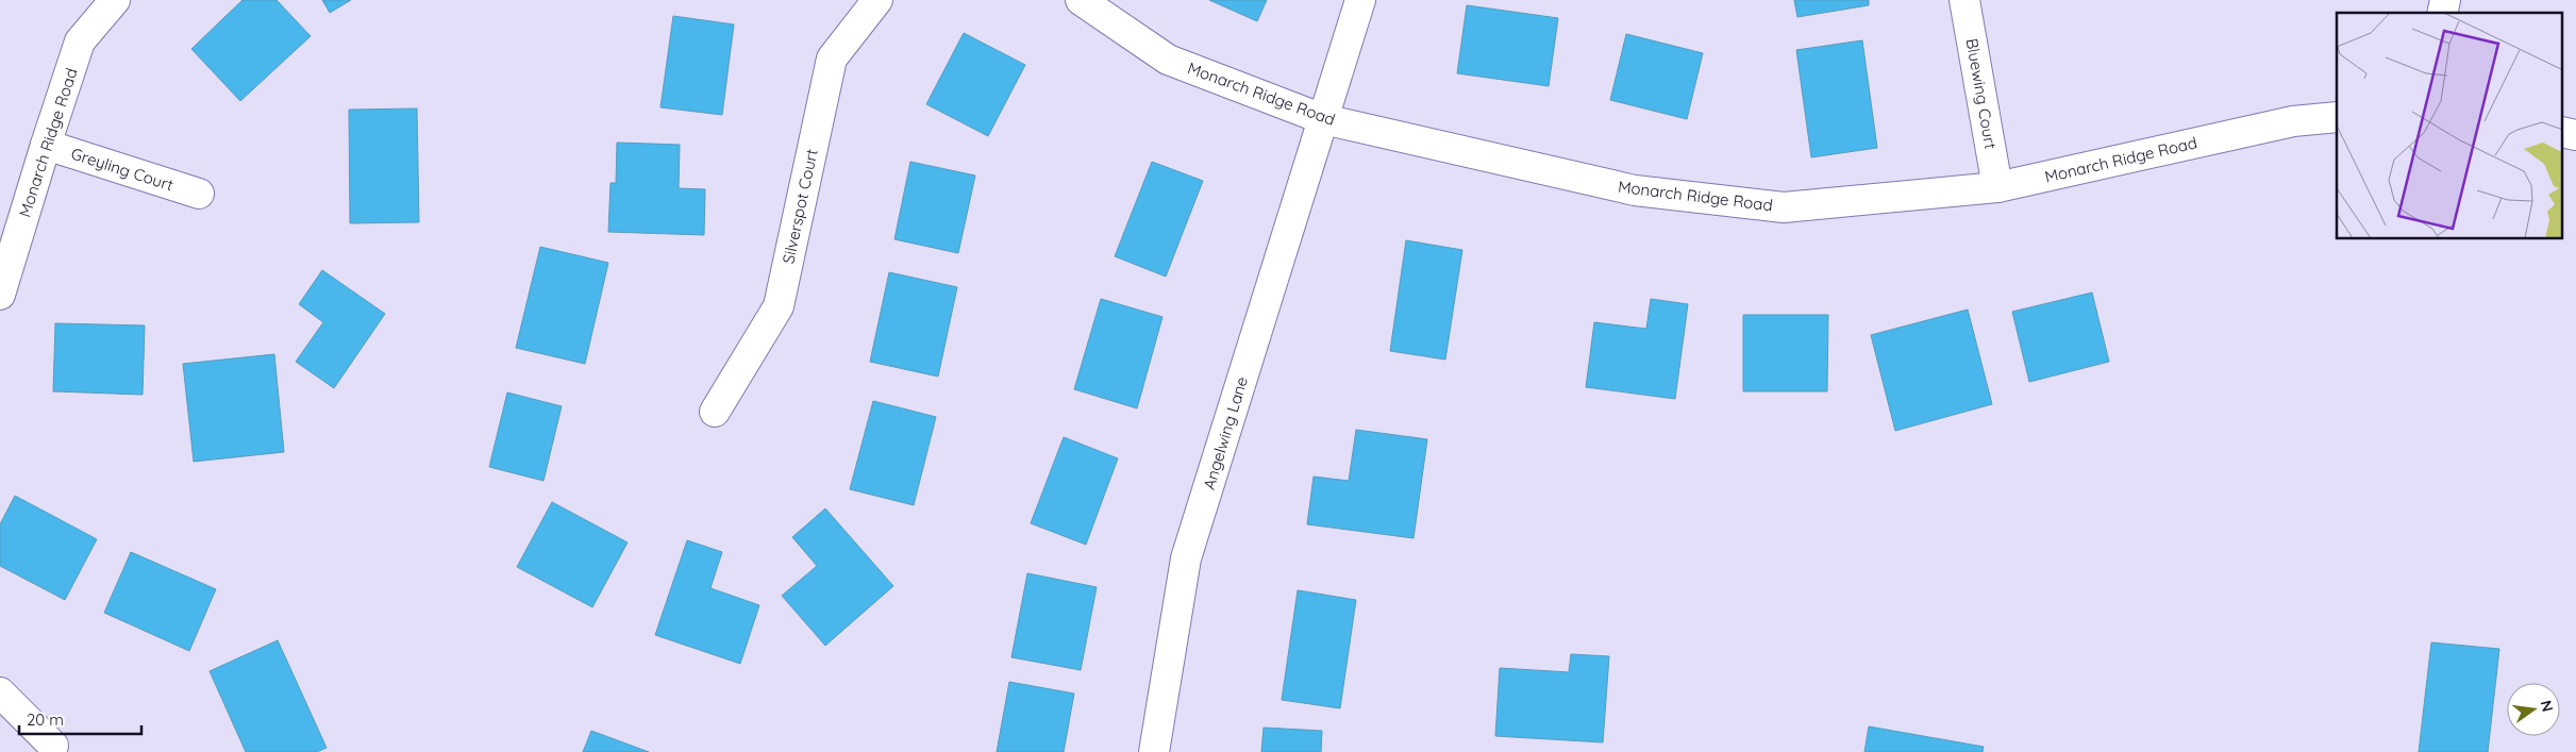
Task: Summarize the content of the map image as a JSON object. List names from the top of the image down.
{
  "streets": {
    "street": [
      "Monarch Ridge Road",
      "Bluewing Court",
      "Greyling Court",
      "Silverspot Court",
      "Angelwing Lane"
    ]
  },
  "crossings": [
    ["Monarch Ridge Road", "Bluewing Court"],
    ["Monarch Ridge Road", "Greyling Court"],
    ["Monarch Ridge Road", "Angelwing Lane"]
  ],
  "scale_bar": "20 m",
  "north": "right"
}
